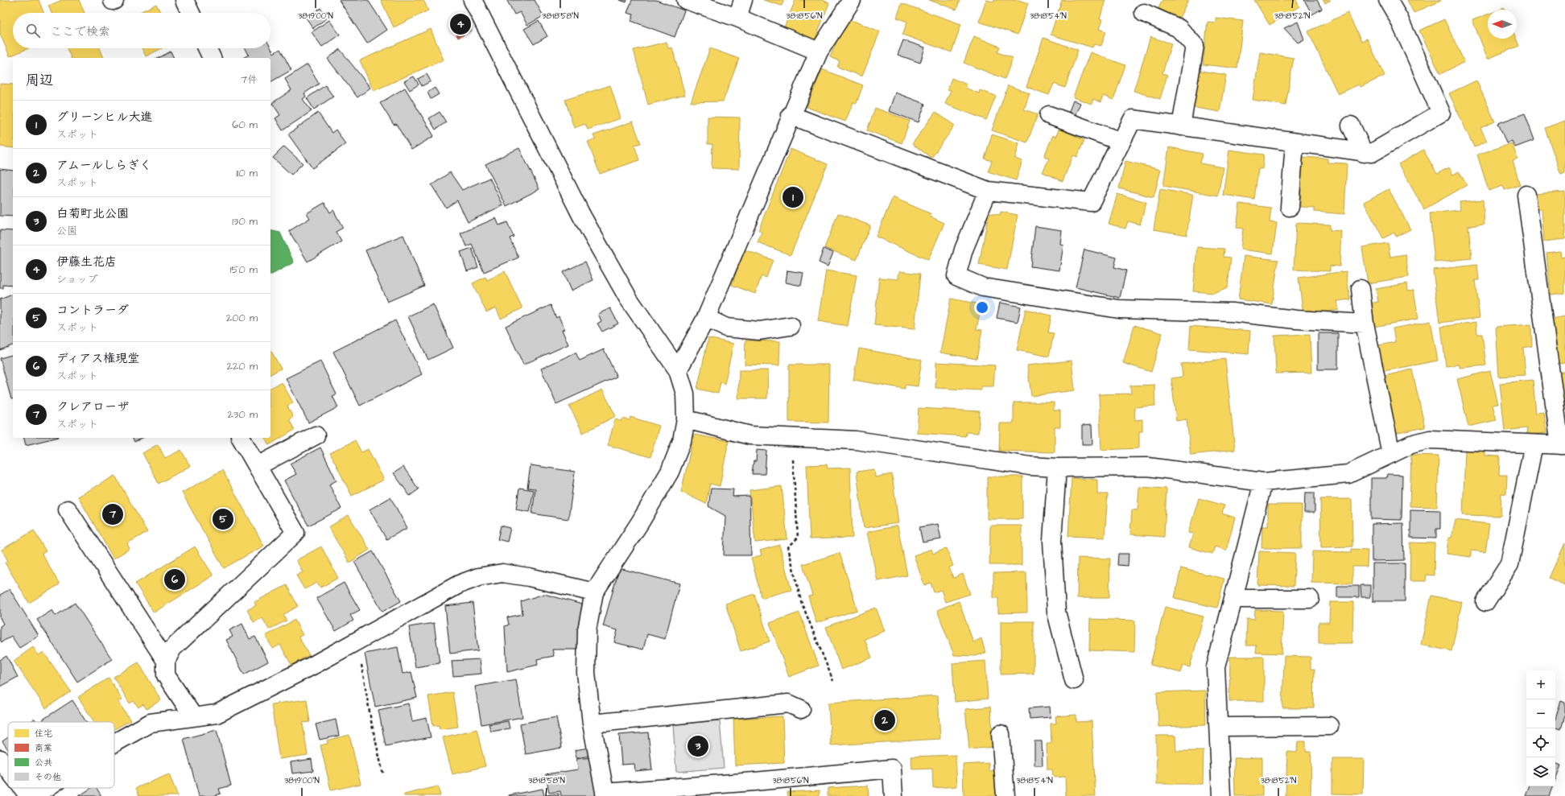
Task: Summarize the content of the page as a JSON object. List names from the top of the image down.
{
  "legend": [
    "住宅",
    "商業",
    "公共",
    "その他"
  ],
  "north": "left",
  "page": {
    "pins": [
      "4",
      "1",
      "7",
      "5",
      "6",
      "2",
      "3"
    ],
    "search": "ここで検索",
    "heading": ["周辺", "7件"],
    "list": [
      {
        "mark": "1",
        "name": "グリーンヒル大進",
        "note": "スポット",
        "value": "60 m"
      },
      {
        "mark": "2",
        "name": "アムールしらぎく",
        "note": "スポット",
        "value": "110 m"
      },
      {
        "mark": "3",
        "name": "白菊町北公園",
        "note": "公園",
        "value": "130 m"
      },
      {
        "mark": "4",
        "name": "伊藤生花店",
        "note": "ショップ",
        "value": "150 m"
      },
      {
        "mark": "5",
        "name": "コントラーダ",
        "note": "スポット",
        "value": "200 m"
      },
      {
        "mark": "6",
        "name": "ディアス権現堂",
        "note": "スポット",
        "value": "220 m"
      },
      {
        "mark": "7",
        "name": "クレアローザ",
        "note": "スポット",
        "value": "230 m"
      }
    ],
    "map_buttons": ["+", "−"]
  },
  "coordinates": [
    "38°19'00\"N",
    "38°18'58\"N",
    "38°18'56\"N",
    "38°18'54\"N",
    "38°18'52\"N"
  ]
}
